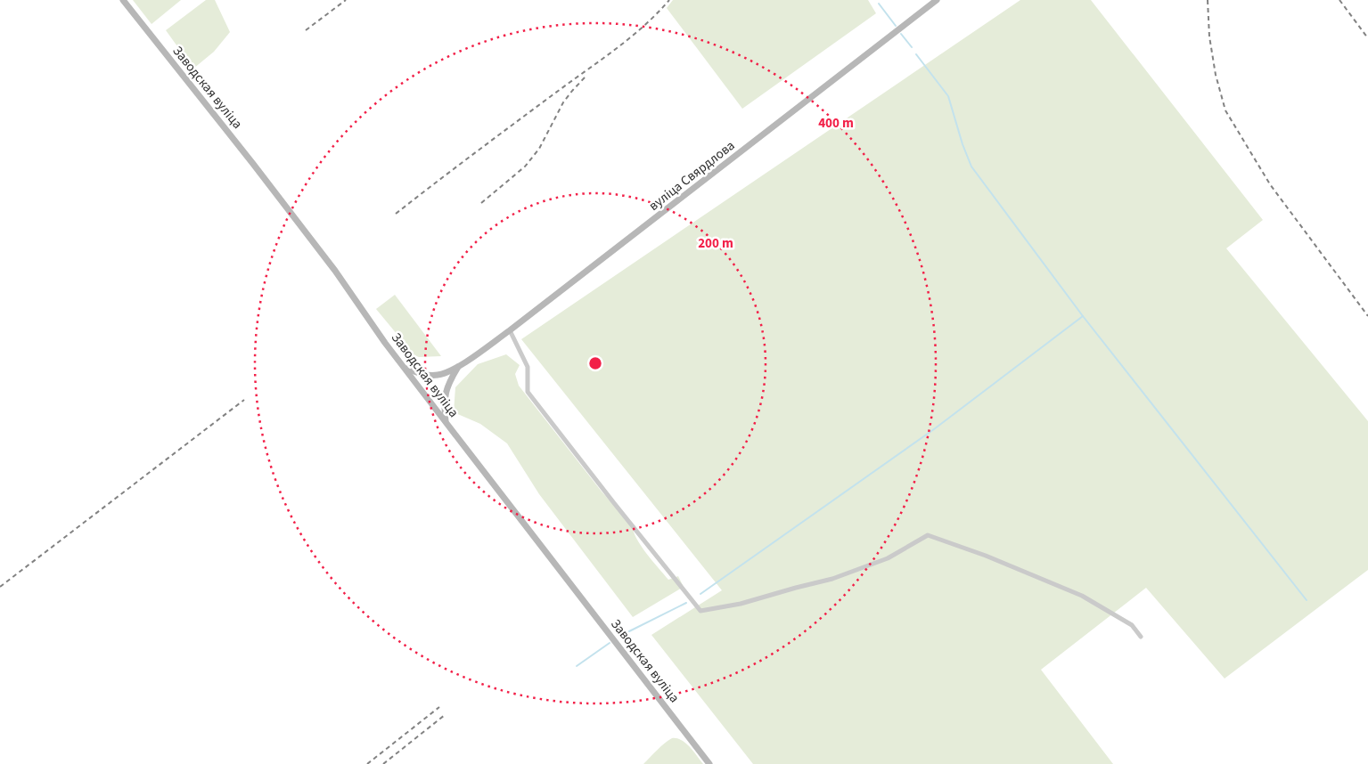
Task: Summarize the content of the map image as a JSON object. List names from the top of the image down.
{
  "streets": {
    "main road": ["Заводская вуліца", "вуліца Свярдлова"]
  },
  "rings": ["400 m", "200 m"]
}
